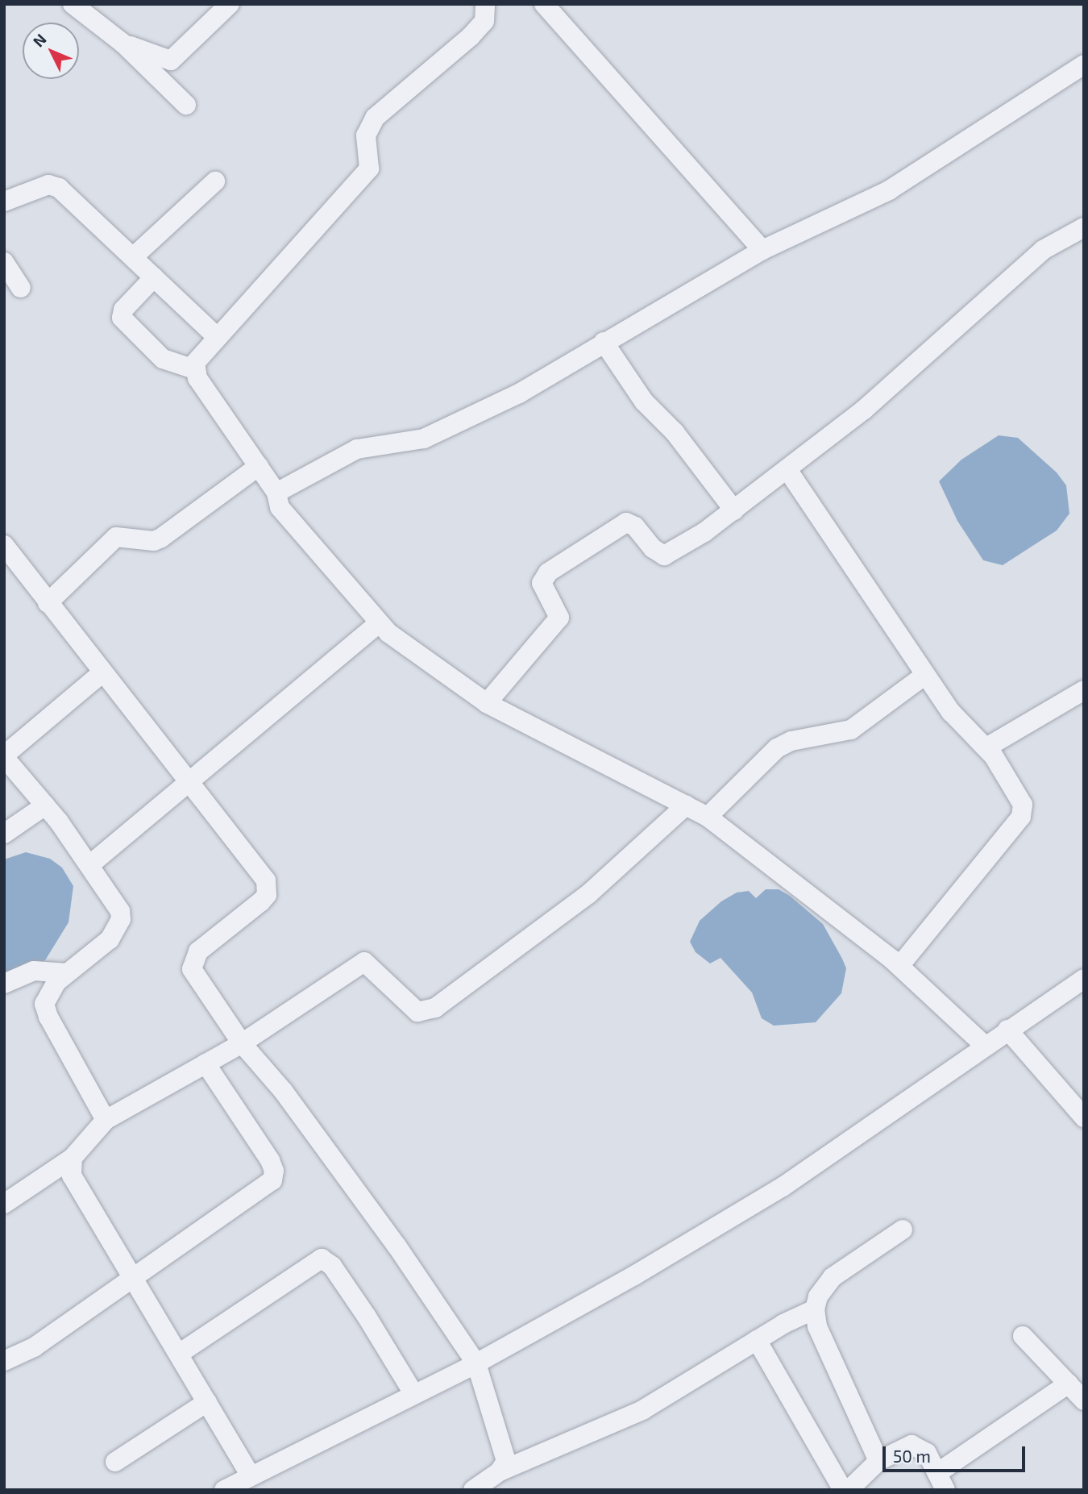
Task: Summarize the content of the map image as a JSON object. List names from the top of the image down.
{
  "scale_bar": "50 m",
  "north": "top left"
}
